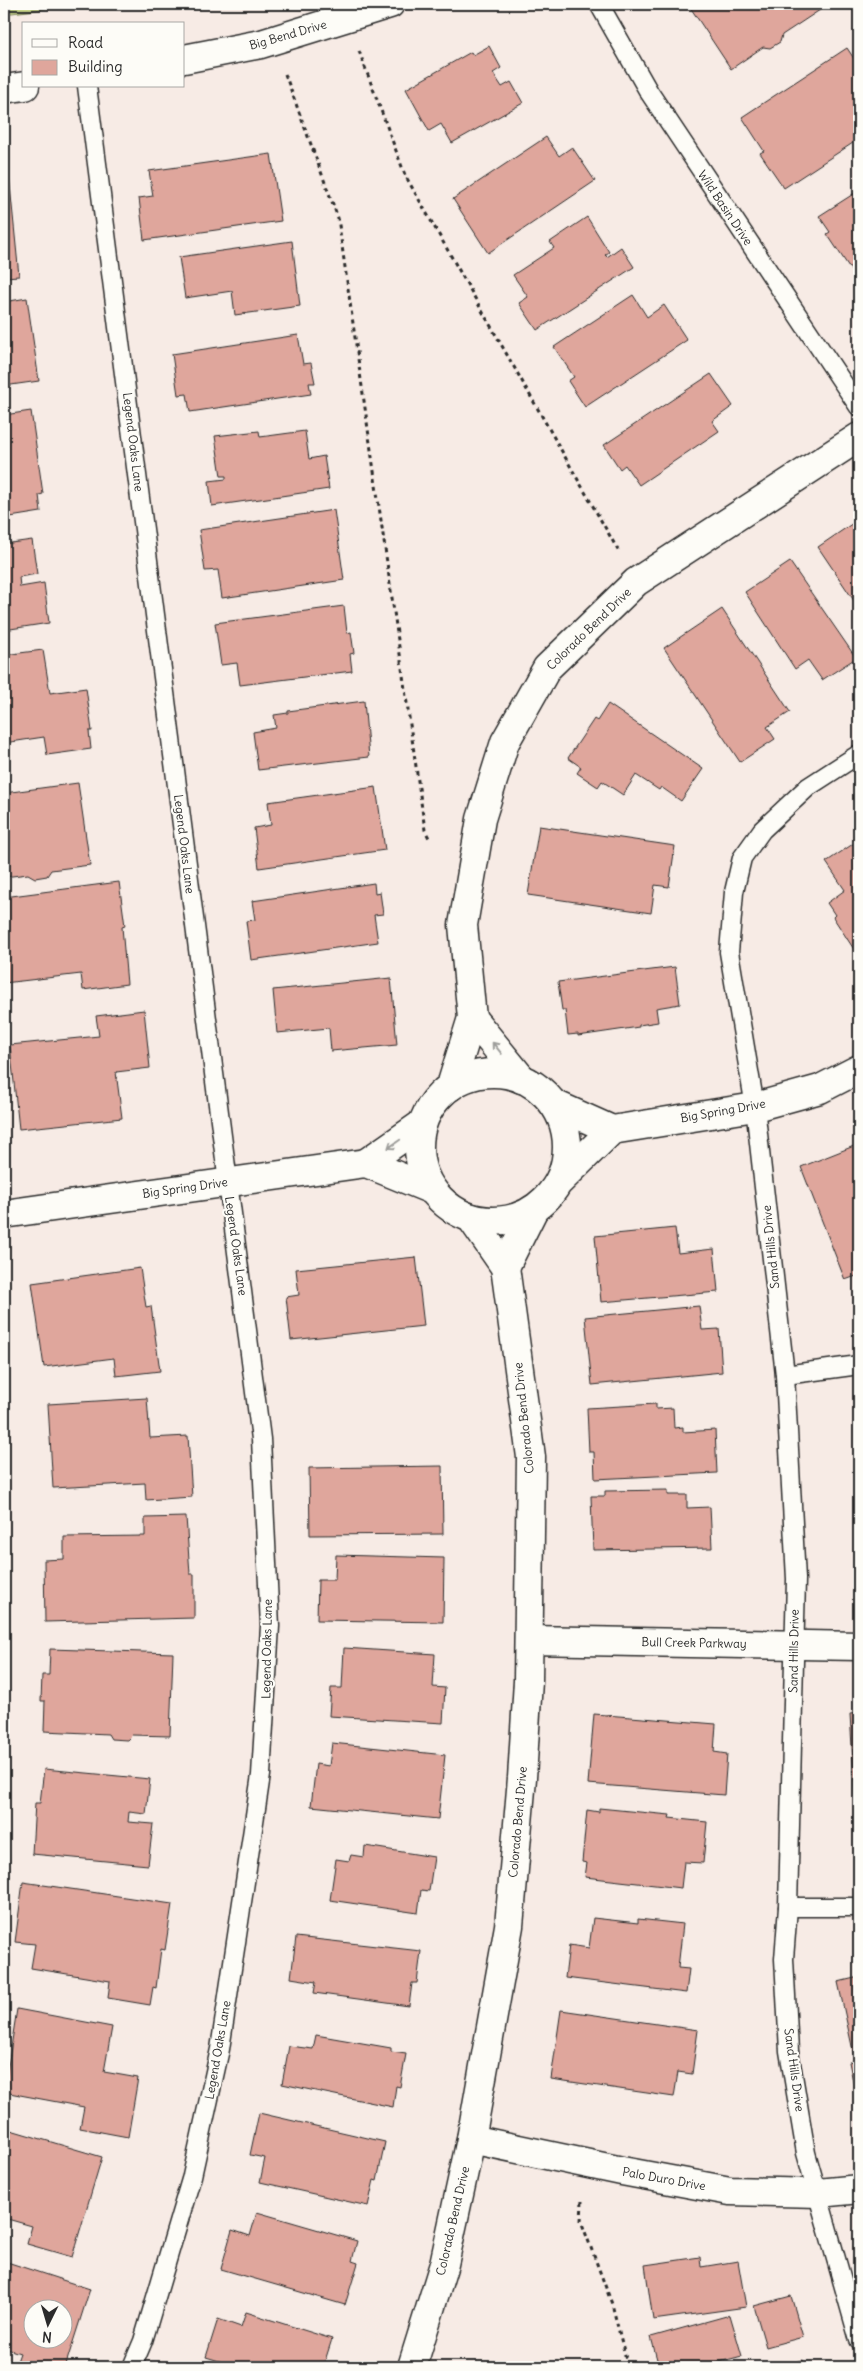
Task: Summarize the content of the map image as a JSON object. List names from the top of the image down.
{
  "streets": {
    "street": [
      "Big Bend Drive",
      "Colorado Bend Drive",
      "Big Spring Drive",
      "Bull Creek Parkway",
      "Palo Duro Drive"
    ],
    "lane": ["Wild Basin Drive", "Legend Oaks Lane", "Sand Hills Drive"]
  },
  "crossings": [
    ["Legend Oaks Lane", "Big Spring Drive"],
    ["Colorado Bend Drive", "Big Spring Drive"],
    ["Colorado Bend Drive", "Bull Creek Parkway"],
    ["Colorado Bend Drive", "Palo Duro Drive"],
    ["Big Spring Drive", "Sand Hills Drive"],
    ["Sand Hills Drive", "Bull Creek Parkway"],
    ["Sand Hills Drive", "Palo Duro Drive"]
  ],
  "legend": ["Road", "Building"],
  "north": "bottom"
}
